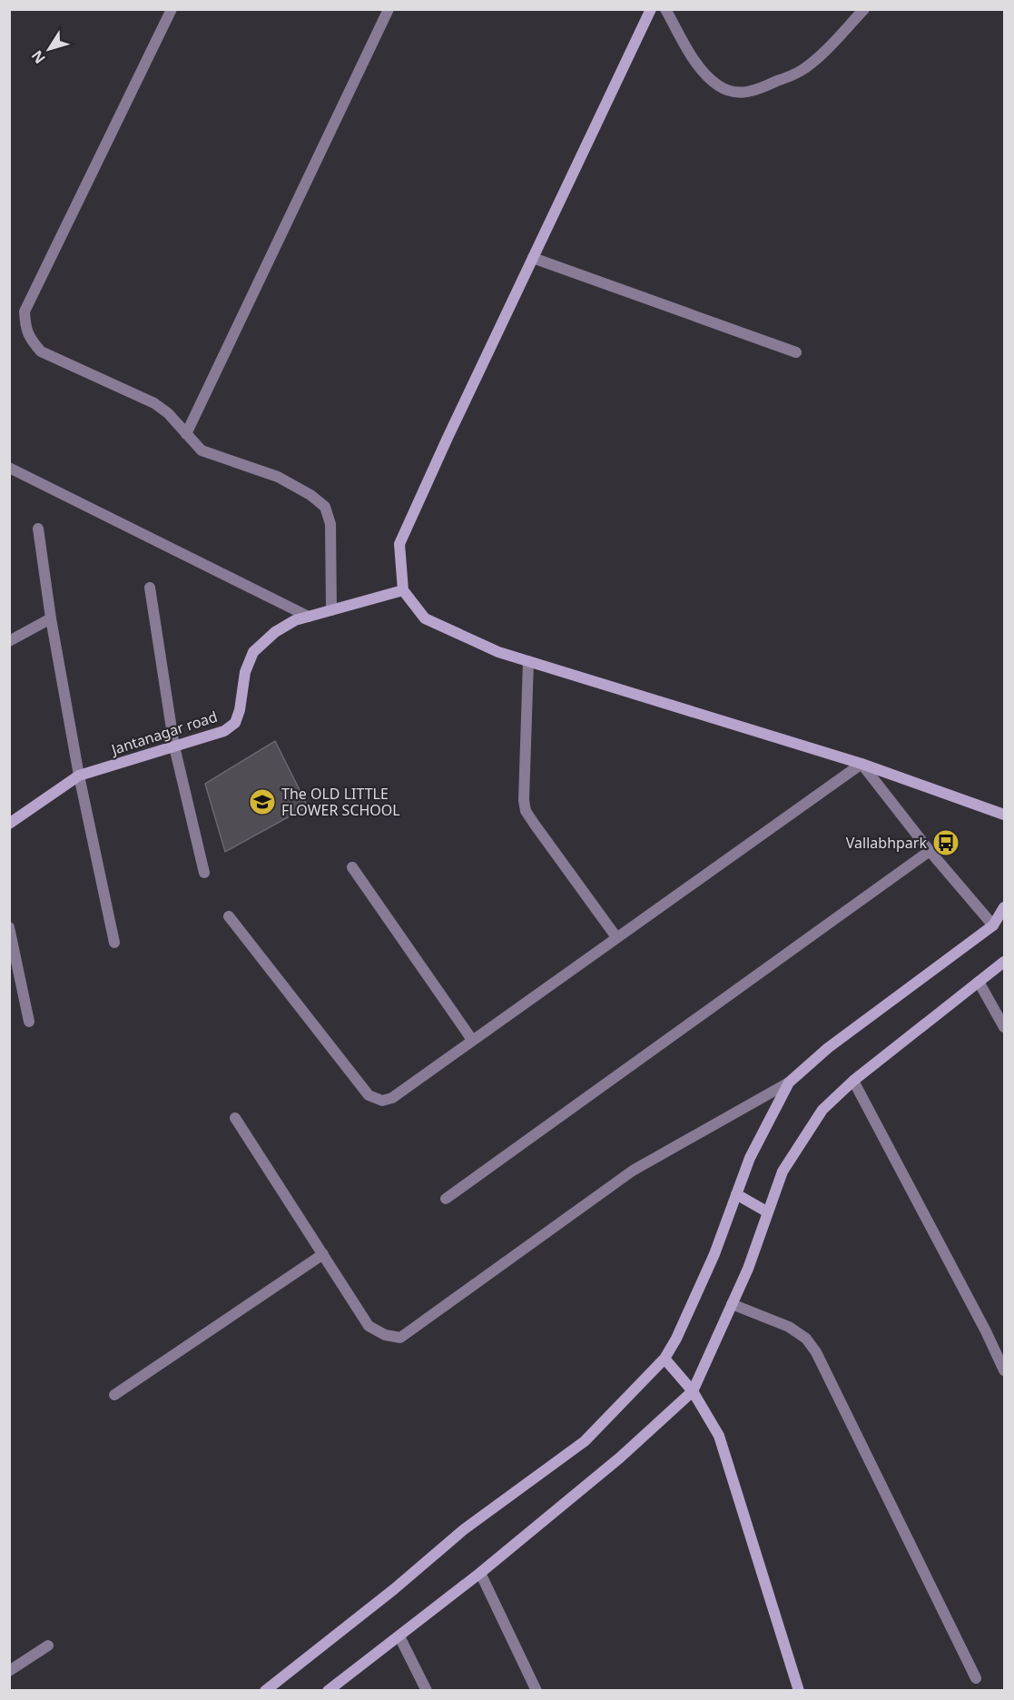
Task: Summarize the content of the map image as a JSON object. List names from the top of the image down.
{
  "streets": {
    "street": ["Jantanagar road"]
  },
  "places": {
    "school or university": ["The OLD LITTLE FLOWER SCHOOL"],
    "bus stop": ["Vallabhpark"]
  },
  "north": "bottom left"
}
